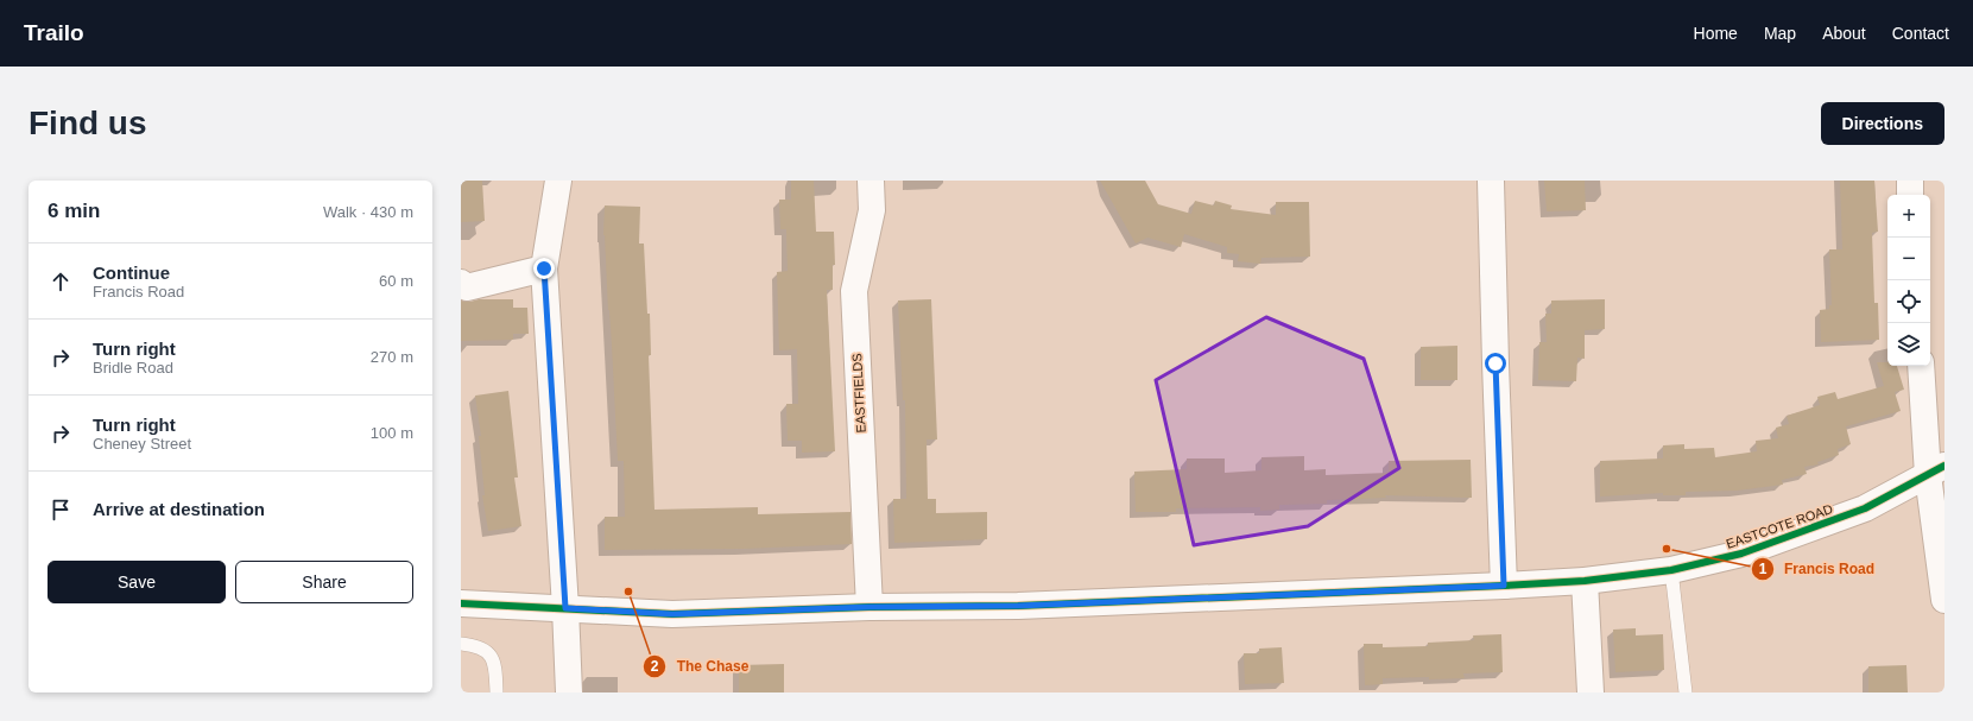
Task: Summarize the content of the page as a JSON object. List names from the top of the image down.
{
  "streets": {
    "street": ["EASTFIELDS", "EASTCOTE ROAD"]
  },
  "crossings": [
    ["EASTFIELDS", "EASTCOTE ROAD"]
  ],
  "places": ["Francis Road", "The Chase"],
  "page": {
    "header": "Trailo",
    "nav": [
      "Home",
      "Map",
      "About",
      "Contact"
    ],
    "buttons": [
      "Directions",
      ["Save", "Share"]
    ],
    "title": "Find us",
    "heading": ["6 min", "Walk · 430 m"],
    "map_buttons": ["+", "−"],
    "list": [
      ["Continue", "Francis Road", "60 m"],
      ["Turn right", "Bridle Road", "270 m"],
      ["Turn right", "Cheney Street", "100 m"],
      "Arrive at destination"
    ]
  }
}
